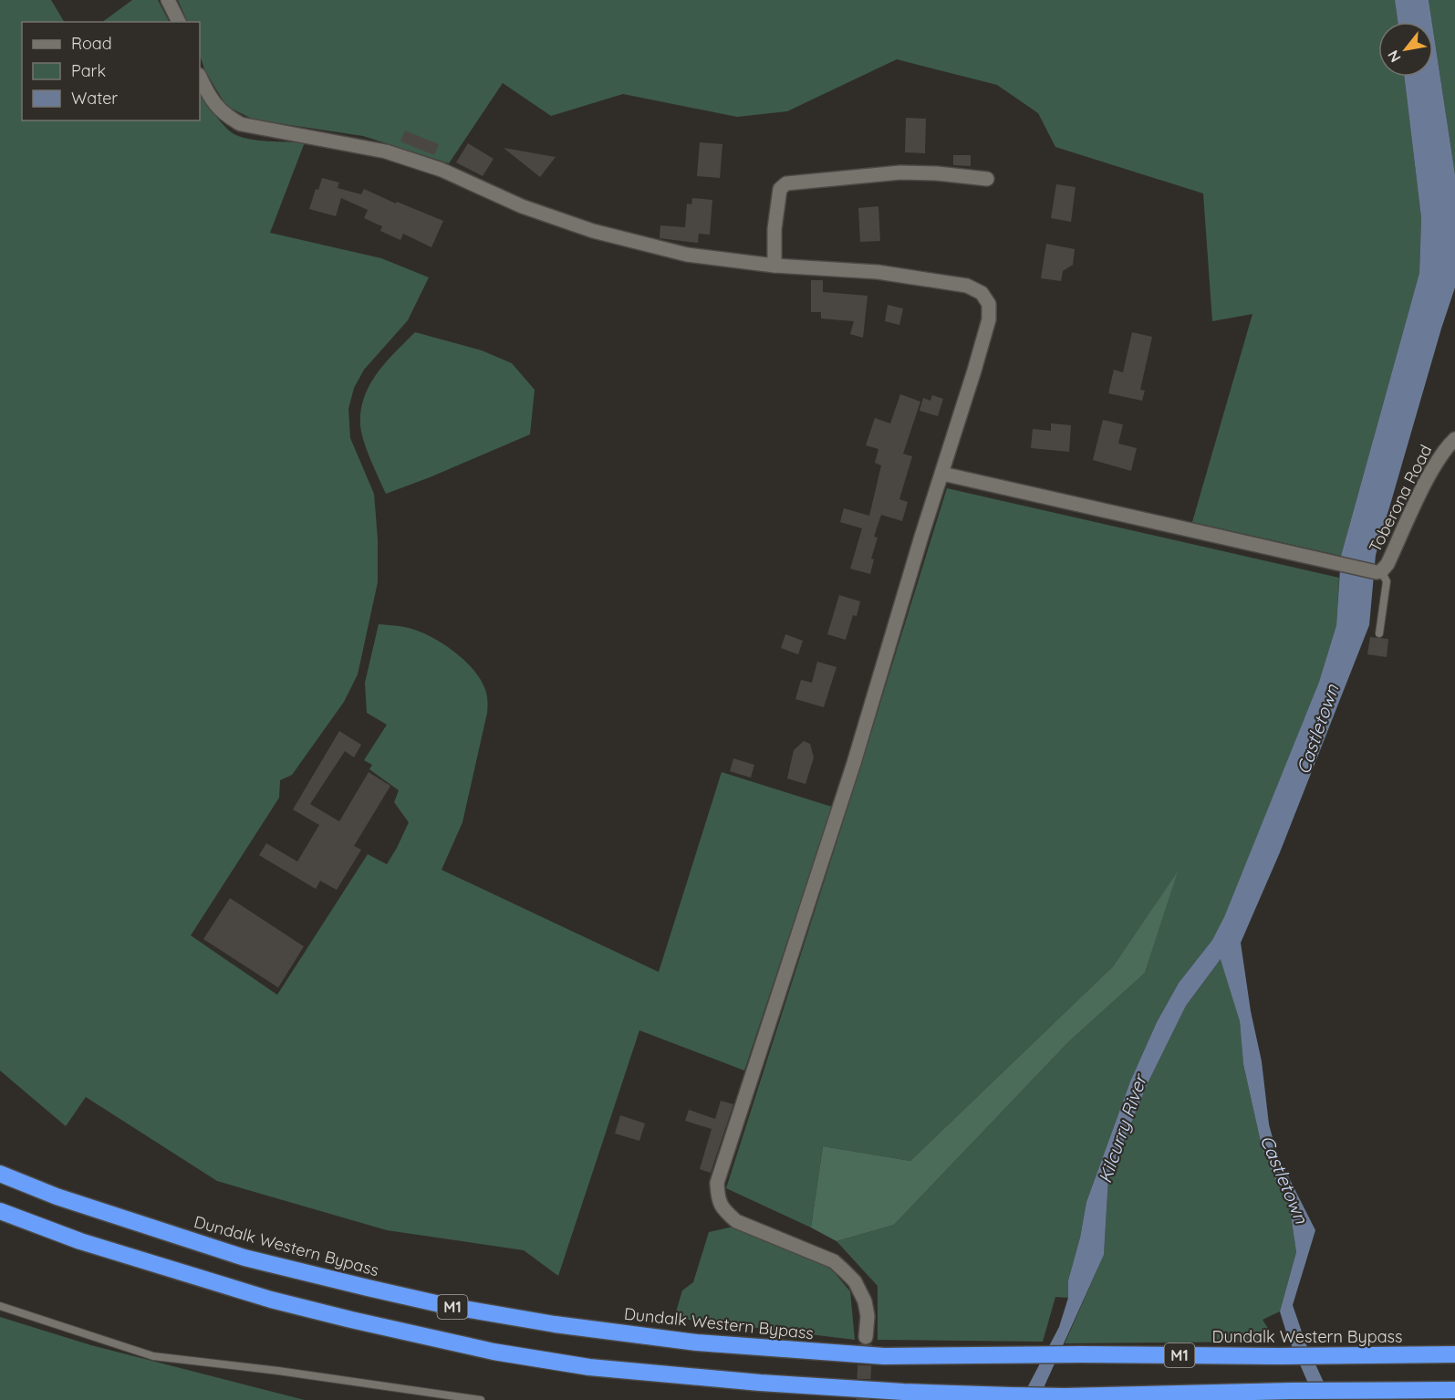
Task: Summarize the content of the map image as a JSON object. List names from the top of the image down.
{
  "streets": {
    "highway": ["Dundalk Western Bypass", "M1"],
    "street": ["Toberona Road"]
  },
  "water": ["Castletown", "Kilcurry River"],
  "legend": ["Road", "Park", "Water"],
  "north": "bottom left"
}
